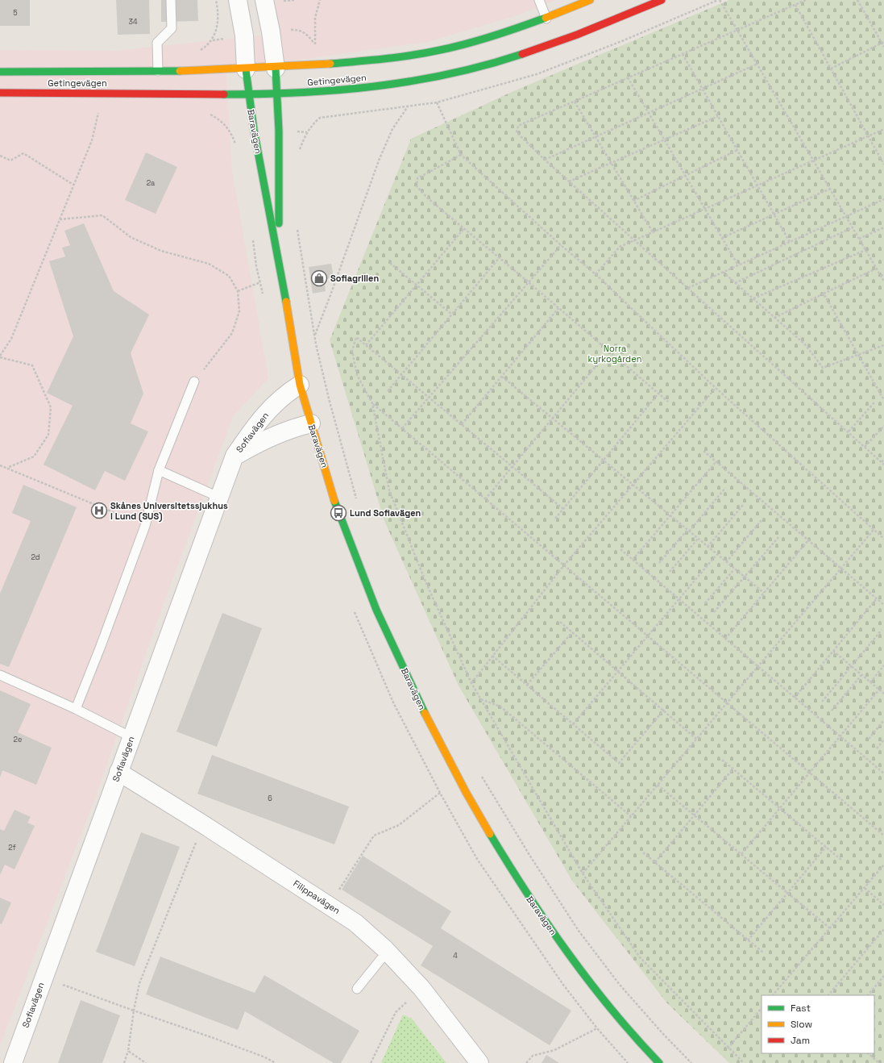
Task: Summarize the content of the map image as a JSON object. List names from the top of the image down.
{
  "streets": {
    "street": [
      "Getingevägen",
      "Baravägen",
      "Sofiavägen",
      "Filippavägen"
    ]
  },
  "crossings": [
    ["Getingevägen", "Baravägen"],
    ["Baravägen", "Sofiavägen"],
    ["Sofiavägen", "Filippavägen"]
  ],
  "parks": ["Norra kyrkogården"],
  "places": {
    "shop": ["Sofiagrillen"],
    "hospital": ["Skånes Universitetssjukhus i Lund (SUS)"],
    "bus stop": ["Lund Sofiavägen"]
  },
  "house_numbers": [
    "5",
    "34",
    "2a",
    "2d",
    "2e",
    "6",
    "2f",
    "4"
  ],
  "legend": ["Fast", "Slow", "Jam"]
}
